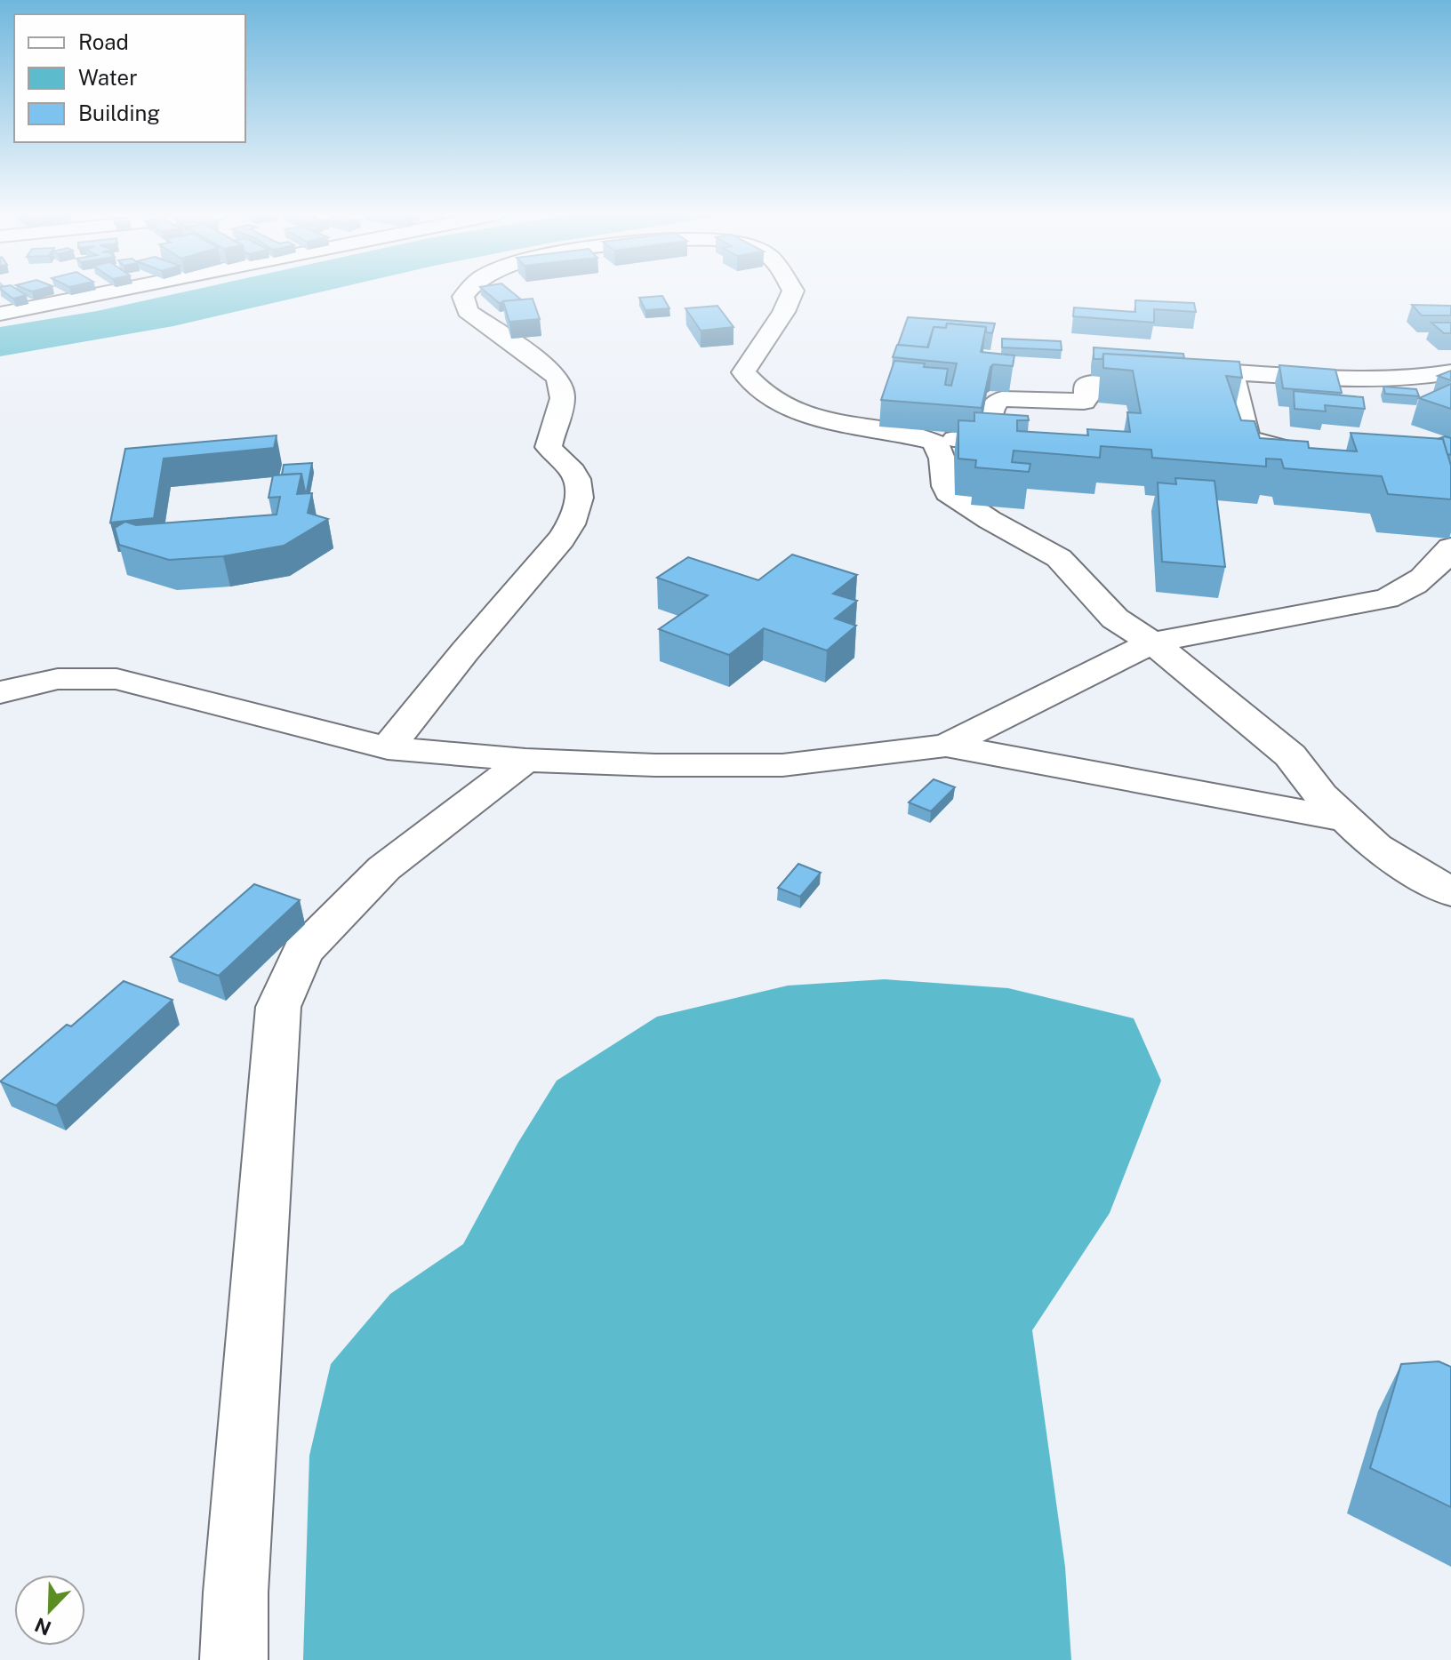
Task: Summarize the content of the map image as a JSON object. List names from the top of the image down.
{
  "legend": ["Road", "Water", "Building"],
  "north": "bottom left"
}
